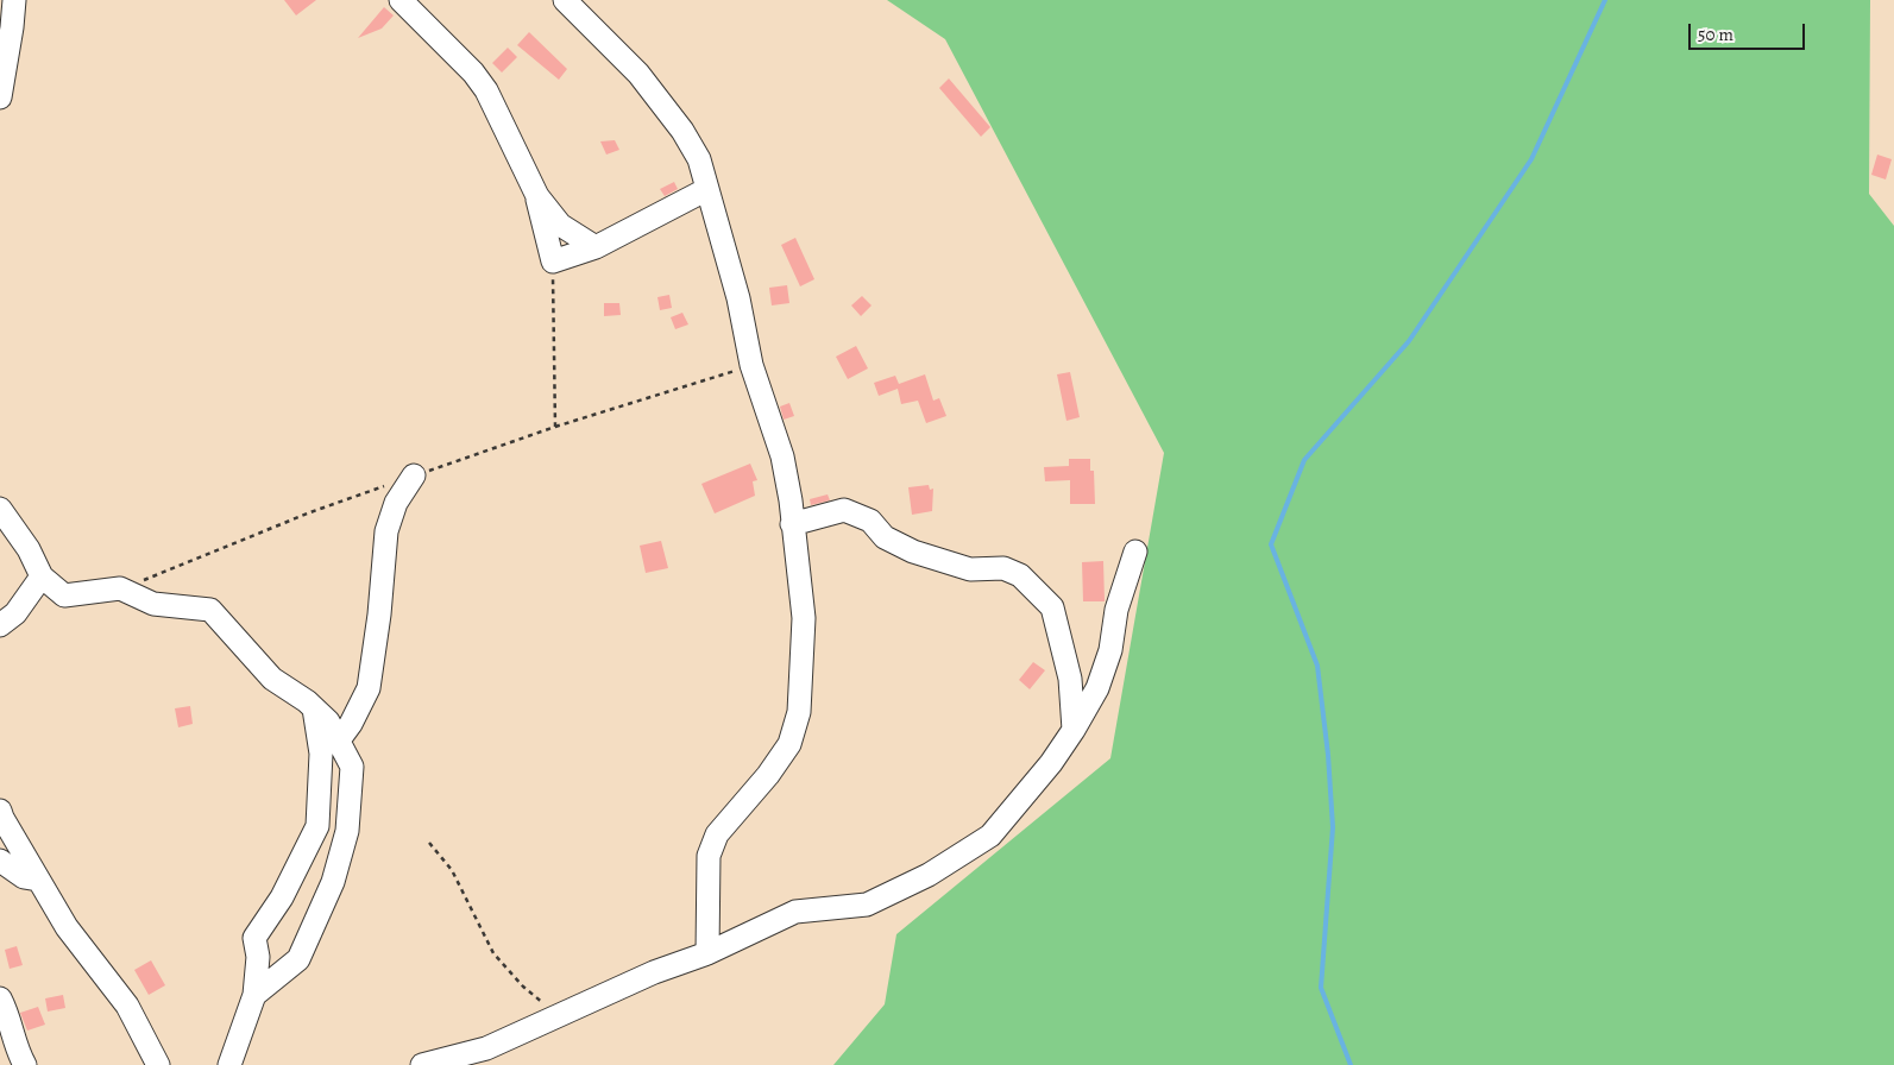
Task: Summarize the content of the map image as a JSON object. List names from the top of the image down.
{
  "scale_bar": "50 m"
}
